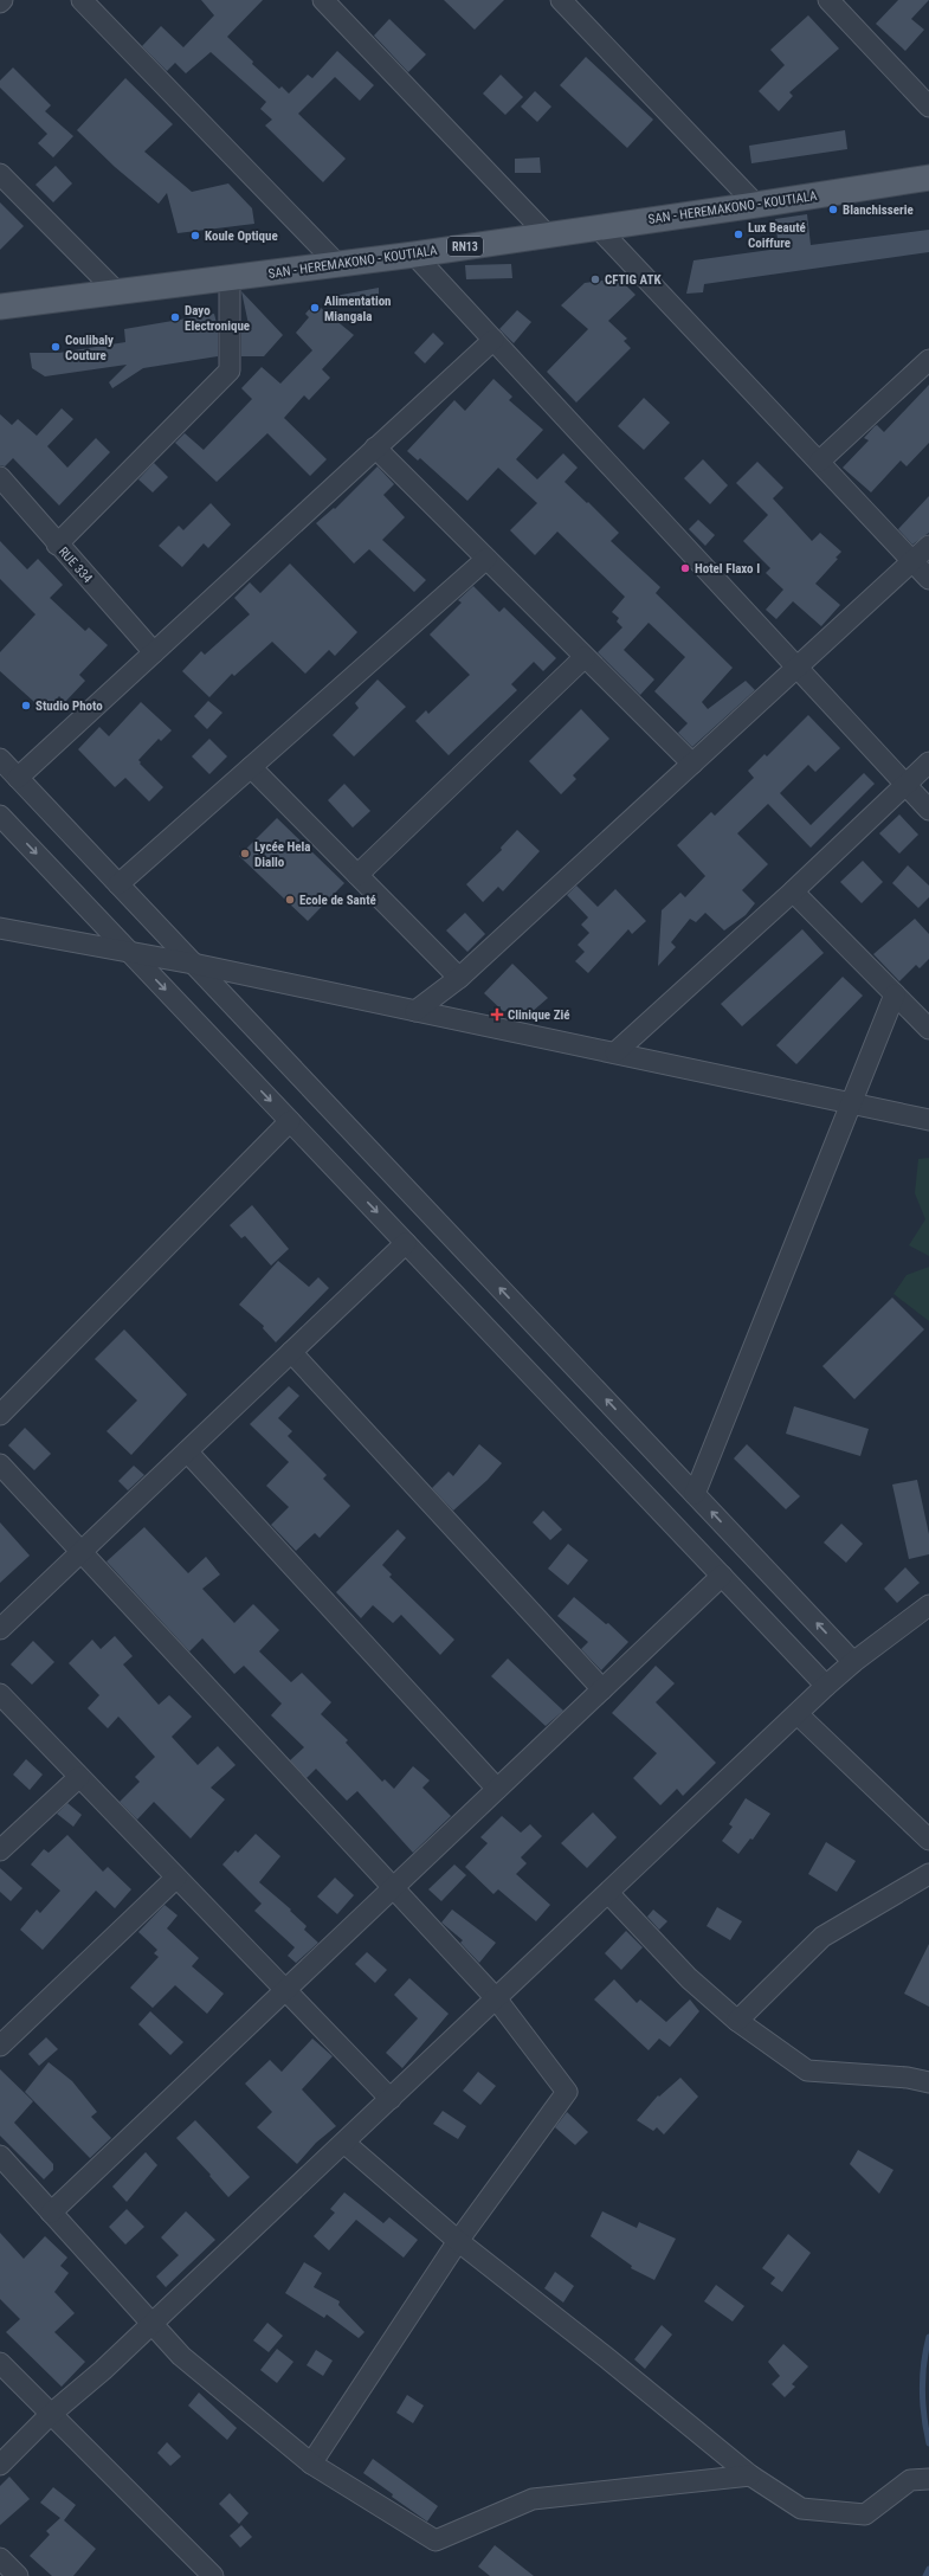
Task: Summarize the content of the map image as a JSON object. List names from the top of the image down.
{
  "streets": {
    "main road": ["SAN - HEREMAKONO - KOUTIALA", "RN13"],
    "street": ["RUE 334"]
  },
  "places": {
    "other": [
      "Blanchisserie",
      "Lux Beauté Coiffure",
      "Koule Optique",
      "CFTIG ATK",
      "Alimentation Miangala",
      "Dayo Electronique",
      "Coulibaly Couture",
      "Hotel Flaxo I",
      "Studio Photo",
      "Lycée Hela Diallo",
      "Ecole de Santé"
    ],
    "health": ["Clinique Zié"]
  }
}
